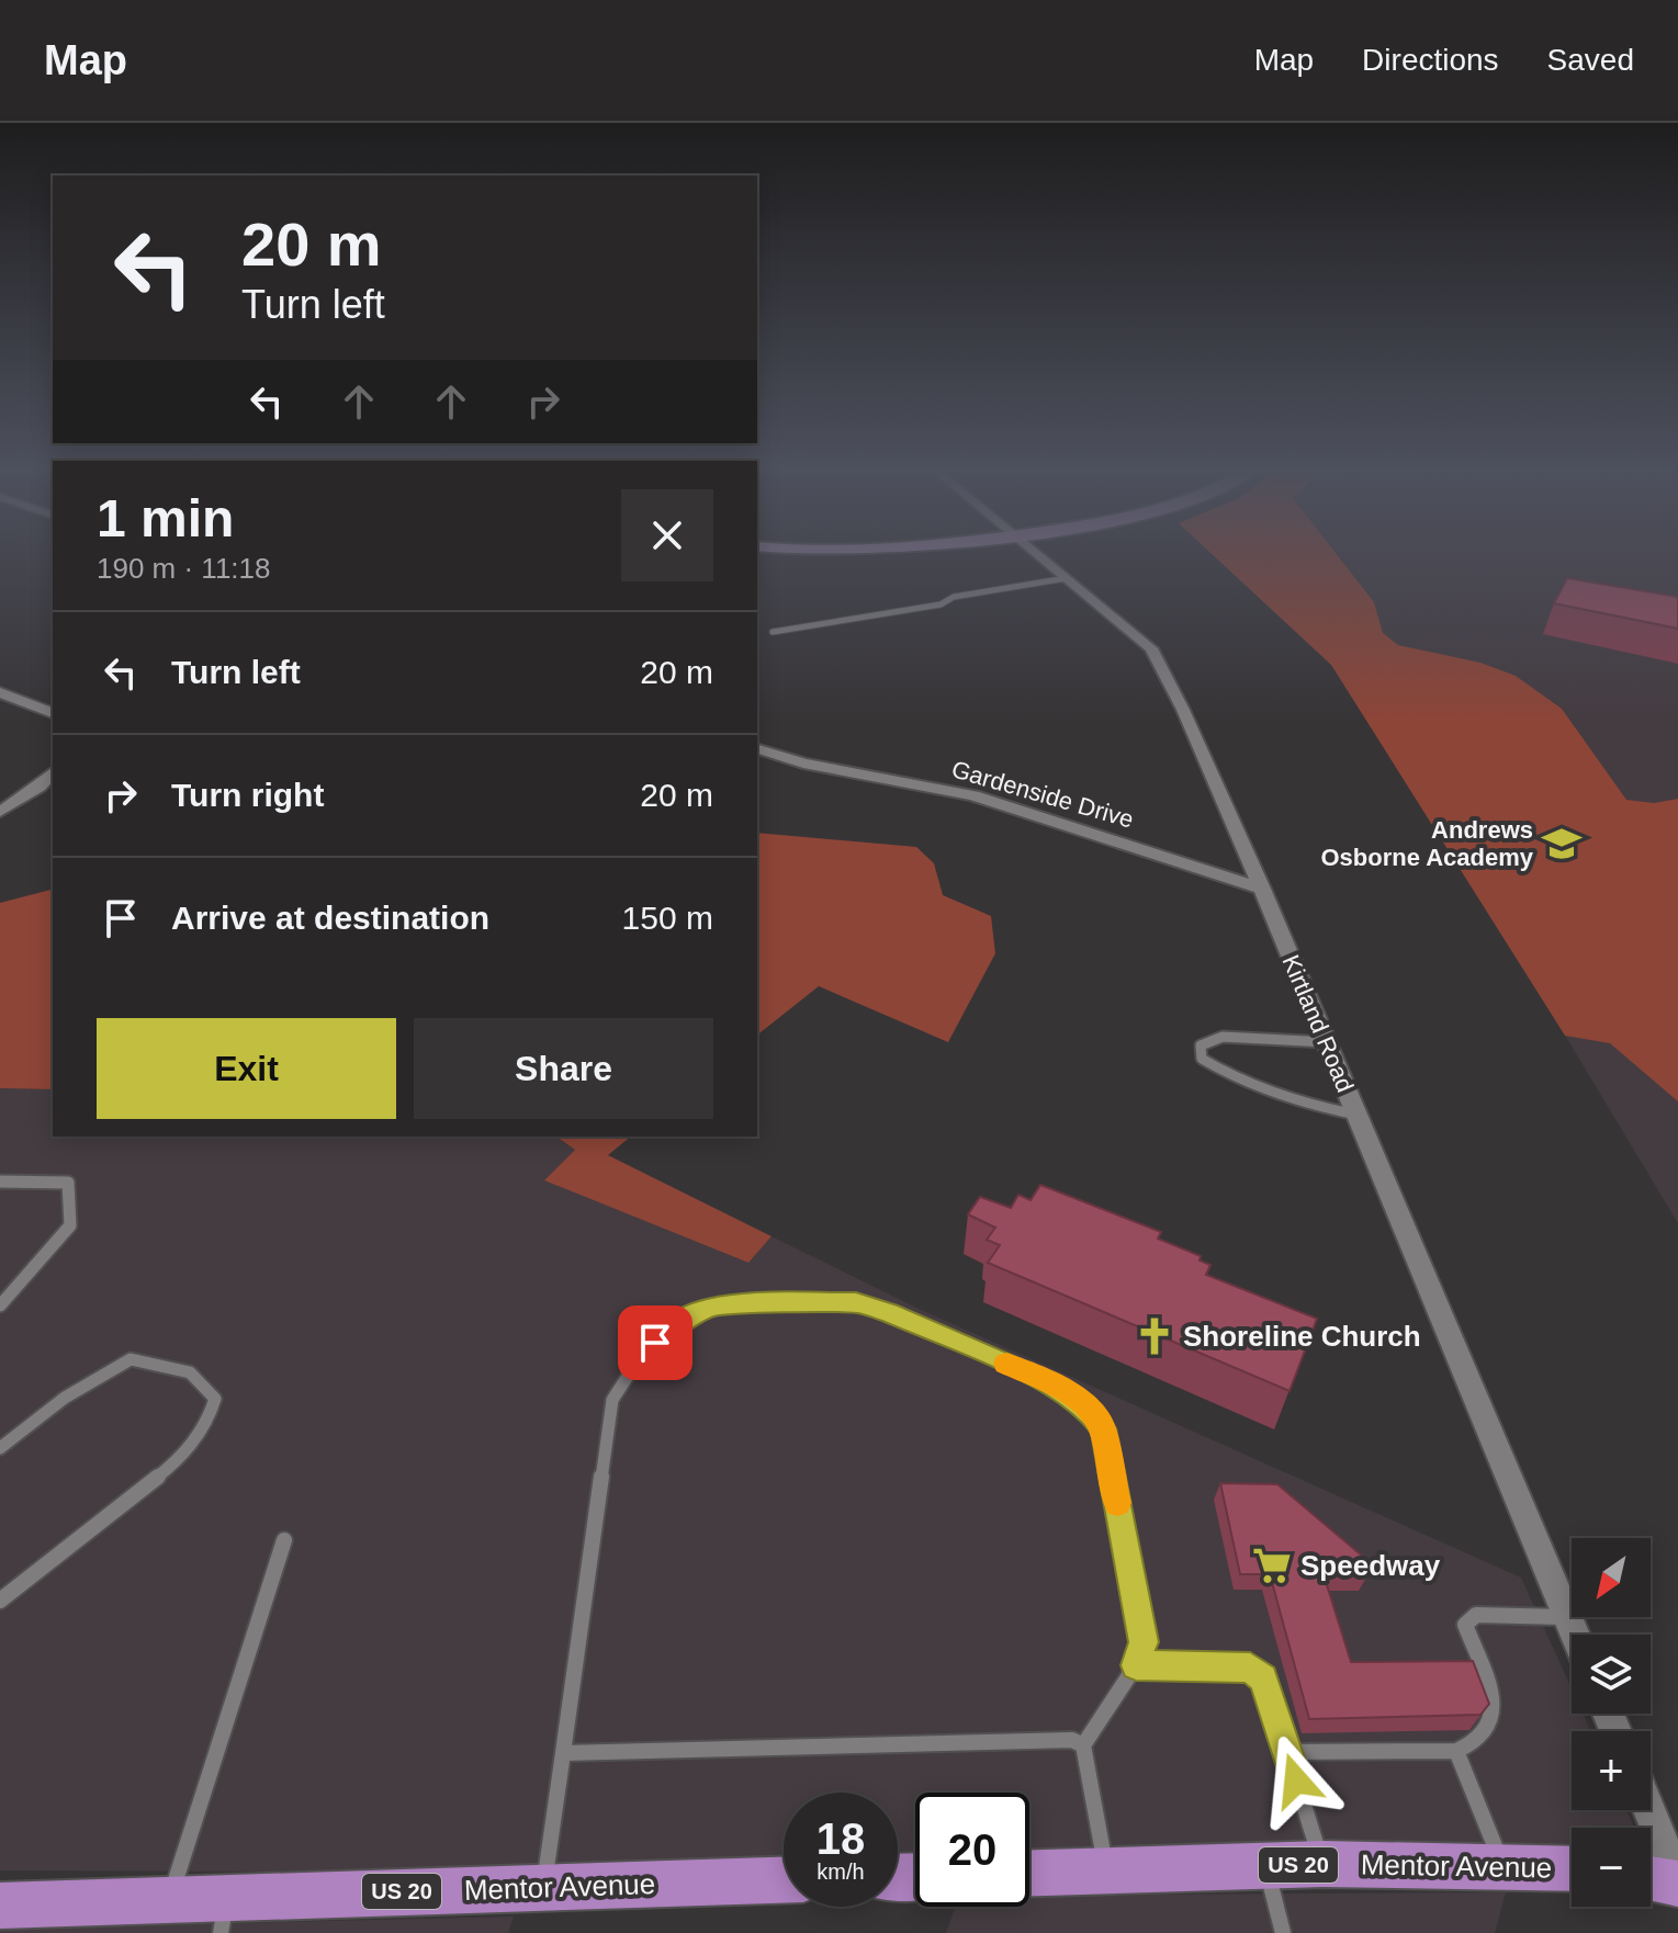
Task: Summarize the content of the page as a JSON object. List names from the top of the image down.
{
  "streets": {
    "main road": ["US 20", "Mentor Avenue"],
    "street": ["Gardenside Drive", "Kirtland Road"]
  },
  "crossings": [
    ["Gardenside Drive", "Kirtland Road"]
  ],
  "places": {
    "school or university": ["Andrews Osborne Academy"],
    "church": ["Shoreline Church"],
    "supermarket": ["Speedway"]
  },
  "north": "bottom left",
  "page": {
    "header": "Map",
    "nav": ["Map", "Directions", "Saved"],
    "turn": ["20 m", "Turn left"],
    "heading": ["1 min", "190 m · 11:18"],
    "list": [
      {
        "name": "Turn left",
        "value": "20 m"
      },
      {
        "name": "Turn right",
        "value": "20 m"
      },
      {
        "name": "Arrive at destination",
        "value": "150 m"
      }
    ],
    "buttons": ["Exit", "Share"],
    "map_buttons": ["+", "−"],
    "speed": "18 km/h",
    "limit": "20"
  }
}
